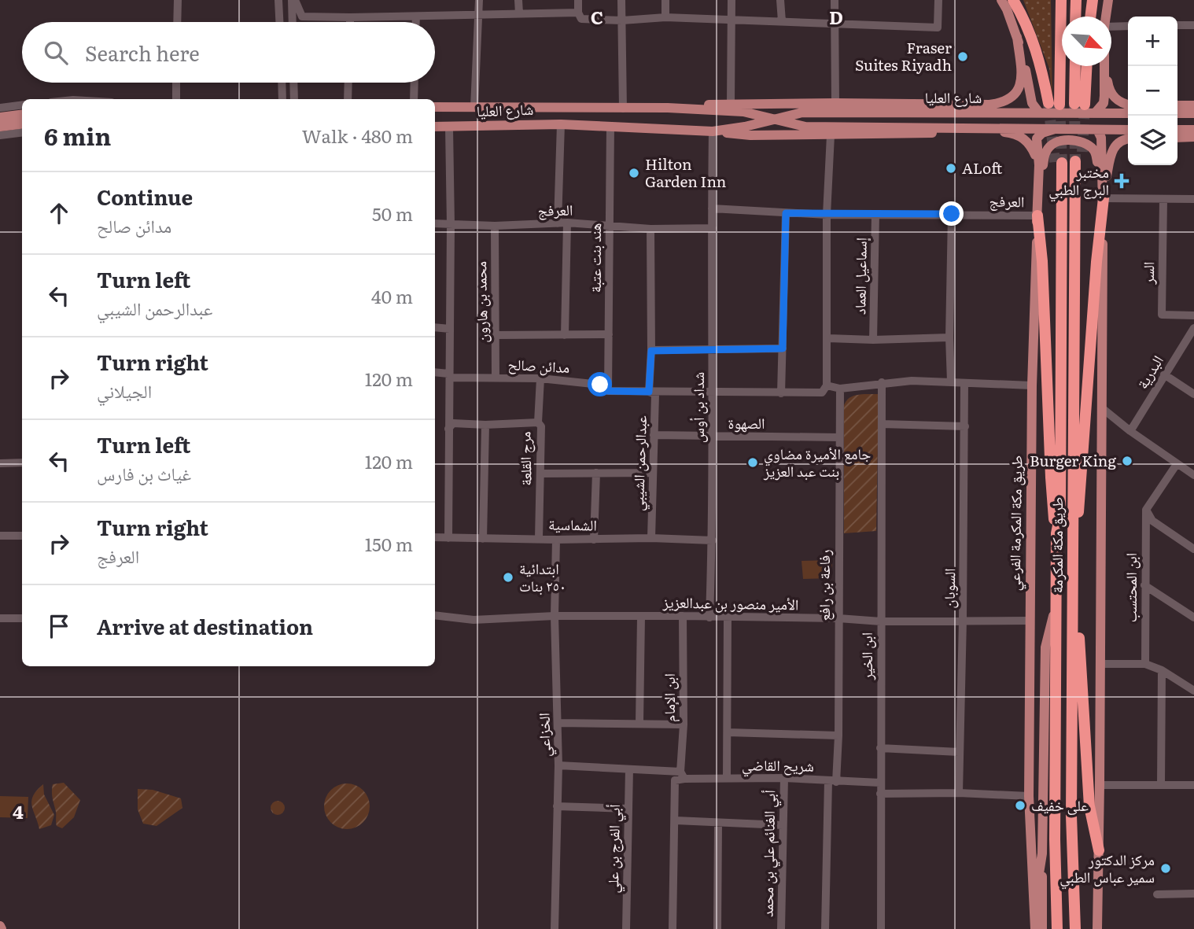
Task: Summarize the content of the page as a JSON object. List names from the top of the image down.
{
  "streets": {
    "highway": ["طريق مكة المكرمة"],
    "main road": ["شارع العليا", "طريق مكة المكرمة الفرعي"],
    "street": [
      "العرفج",
      "هند بنت عتبة",
      "السر",
      "إسماعيل العماد",
      "محمد بن هارون",
      "مدائن صالح",
      "البدرية",
      "شداد بن أوس",
      "الصهوة",
      "مرج القلعة",
      "عبدالرحمن الشيبي",
      "الشماسية",
      "رفاعة بن رافع",
      "ابن المحتسب",
      "السوبان",
      "الأمير منصور بن عبدالعزيز",
      "ابن الخير",
      "ابن الإمام",
      "الخزاعي",
      "شريح القاضي",
      "أبي الفرج بن علي",
      "أبي الغنائم علي بن محمد"
    ]
  },
  "crossings": [
    ["شارع العليا", "هند بنت عتبة"],
    ["شارع العليا", "شداد بن أوس"],
    ["شارع العليا", "طريق مكة المكرمة الفرعي"],
    ["العرفج", "هند بنت عتبة"],
    ["العرفج", "إسماعيل العماد"],
    ["العرفج", "محمد بن هارون"],
    ["العرفج", "شداد بن أوس"],
    ["العرفج", "عبدالرحمن الشيبي"],
    ["العرفج", "طريق مكة المكرمة الفرعي"],
    ["هند بنت عتبة", "مدائن صالح"],
    ["محمد بن هارون", "مدائن صالح"],
    ["مدائن صالح", "شداد بن أوس"],
    ["مدائن صالح", "مرج القلعة"],
    ["مدائن صالح", "عبدالرحمن الشيبي"],
    ["مدائن صالح", "طريق مكة المكرمة الفرعي"],
    ["مدائن صالح", "رفاعة بن رافع"],
    ["مدائن صالح", "السوبان"],
    ["مدائن صالح", "ابن الخير"],
    ["شداد بن أوس", "الصهوة"],
    ["شداد بن أوس", "الشماسية"],
    ["شداد بن أوس", "الأمير منصور بن عبدالعزيز"],
    ["الصهوة", "عبدالرحمن الشيبي"],
    ["الصهوة", "رفاعة بن رافع"],
    ["مرج القلعة", "الشماسية"],
    ["عبدالرحمن الشيبي", "الشماسية"],
    ["طريق مكة المكرمة الفرعي", "الأمير منصور بن عبدالعزيز"],
    ["الشماسية", "الخزاعي"],
    ["رفاعة بن رافع", "الأمير منصور بن عبدالعزيز"],
    ["رفاعة بن رافع", "شريح القاضي"],
    ["السوبان", "الأمير منصور بن عبدالعزيز"],
    ["الأمير منصور بن عبدالعزيز", "ابن الخير"],
    ["الأمير منصور بن عبدالعزيز", "ابن الإمام"],
    ["الأمير منصور بن عبدالعزيز", "الخزاعي"],
    ["ابن الخير", "شريح القاضي"],
    ["ابن الإمام", "شريح القاضي"],
    ["الخزاعي", "شريح القاضي"],
    ["شريح القاضي", "أبي الفرج بن علي"],
    ["شريح القاضي", "أبي الغنائم علي بن محمد"]
  ],
  "places": {
    "other": [
      "Fraser Suites Riyadh",
      "ALoft",
      "Hilton Garden Inn",
      "Burger King",
      "جامع الأميرة مضاوي بنت عبد العزيز",
      "ابتدائية ٢٥٠ بنات",
      "على خفيف",
      "مركز الدكتور سمير عباس الطبي"
    ],
    "health": ["مختبر البرج الطبي"]
  },
  "north": "bottom right",
  "page": {
    "map_buttons": ["+", "−"],
    "search": "Search here",
    "heading": ["6 min", "Walk · 480 m"],
    "list": [
      ["Continue", "مدائن صالح", "50 m"],
      ["Turn left", "عبدالرحمن الشيبي", "40 m"],
      ["Turn right", "الجيلاني", "120 m"],
      ["Turn left", "غياث بن فارس", "120 m"],
      ["Turn right", "العرفج", "150 m"],
      "Arrive at destination"
    ]
  },
  "grid": {
    "columns": ["C", "D"],
    "rows": ["4"]
  }
}
